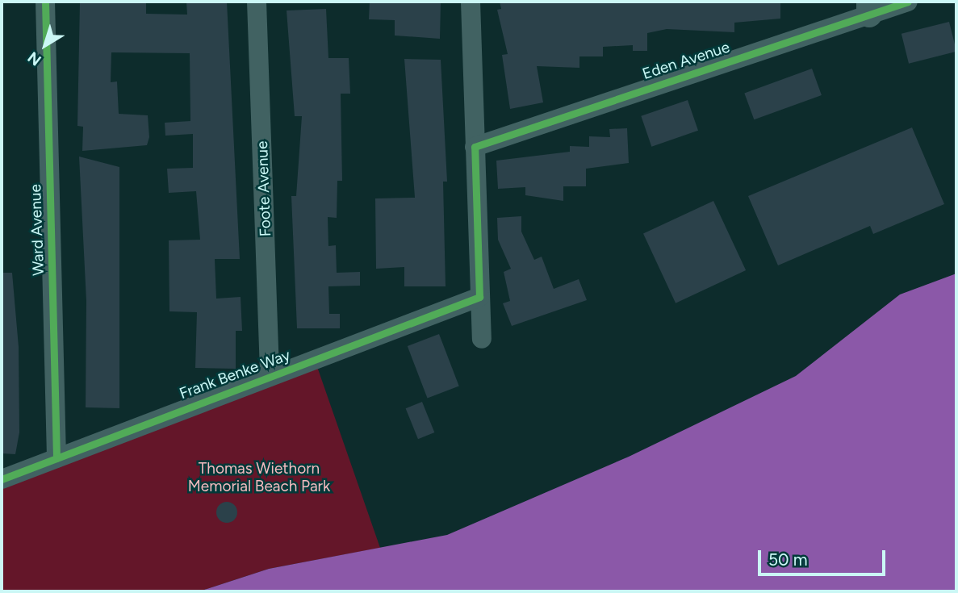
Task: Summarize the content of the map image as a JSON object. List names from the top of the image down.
{
  "streets": {
    "street": [
      "Eden Avenue",
      "Foote Avenue",
      "Ward Avenue",
      "Frank Benke Way"
    ]
  },
  "crossings": [
    ["Foote Avenue", "Frank Benke Way"],
    ["Ward Avenue", "Frank Benke Way"]
  ],
  "parks": ["Thomas Wiethorn Memorial Beach Park"],
  "scale_bar": "50 m",
  "north": "bottom left"
}
